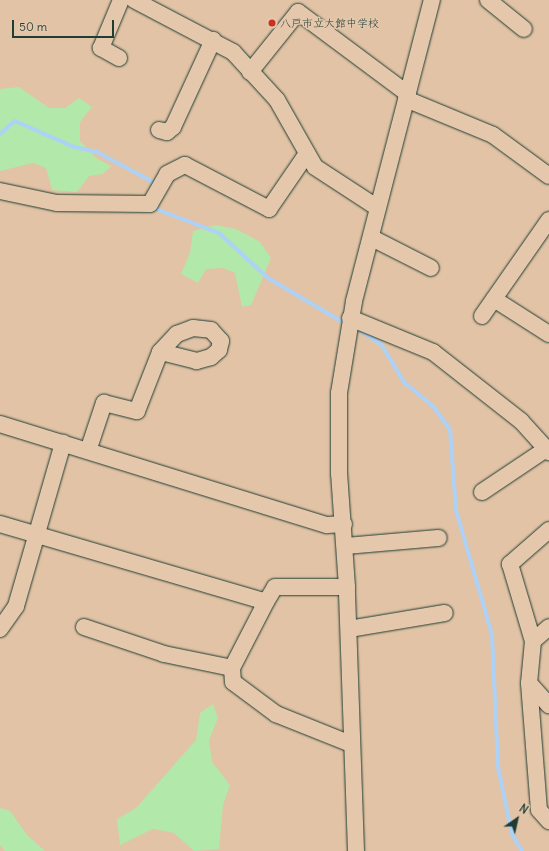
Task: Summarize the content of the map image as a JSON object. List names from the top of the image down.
{
  "places": ["八戸市立大館中学校"],
  "scale_bar": "50 m",
  "north": "top right"
}
